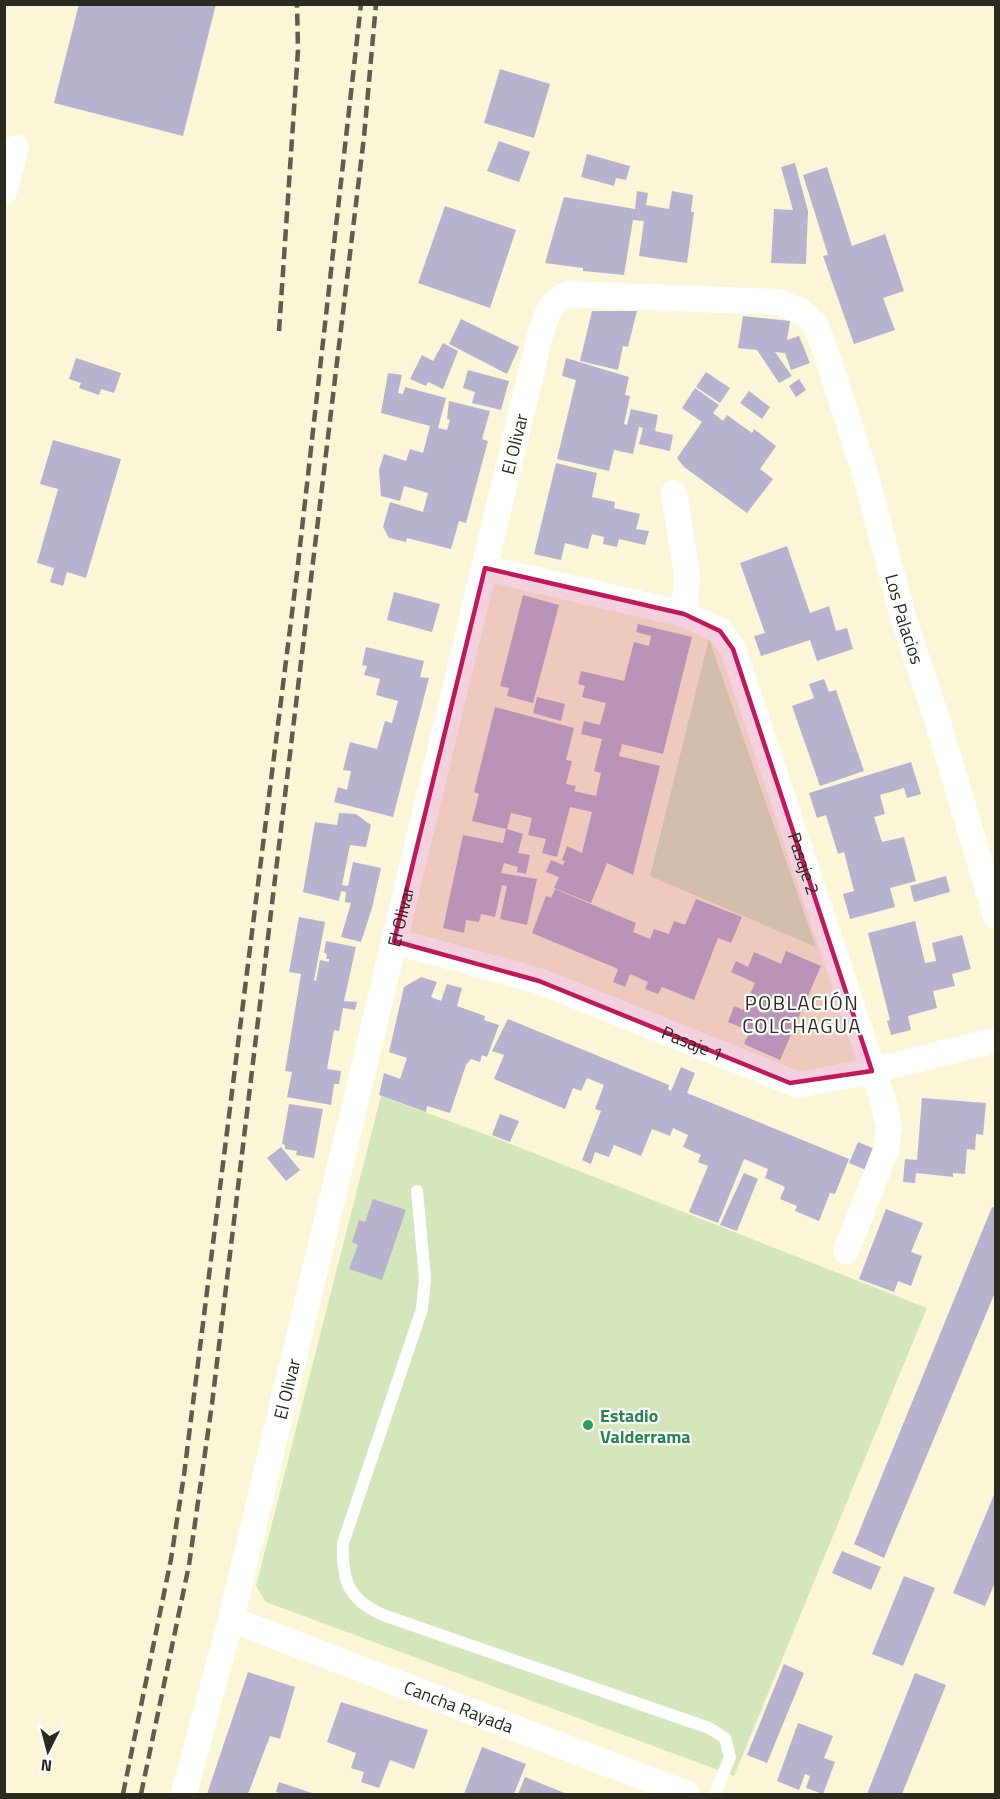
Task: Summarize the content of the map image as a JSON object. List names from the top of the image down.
{
  "streets": {
    "street": [
      "El Olivar",
      "Los Palacios",
      "Pasaje 2",
      "Pasaje 1",
      "Cancha Rayada"
    ]
  },
  "crossings": [
    ["El Olivar", "Los Palacios"],
    ["El Olivar", "Pasaje 2"],
    ["El Olivar", "Pasaje 1"],
    ["El Olivar", "Cancha Rayada"],
    ["Pasaje 2", "Pasaje 1"]
  ],
  "districts": ["POBLACIÓN COLCHAGUA"],
  "places": ["Estadio Valderrama"],
  "north": "bottom"
}
